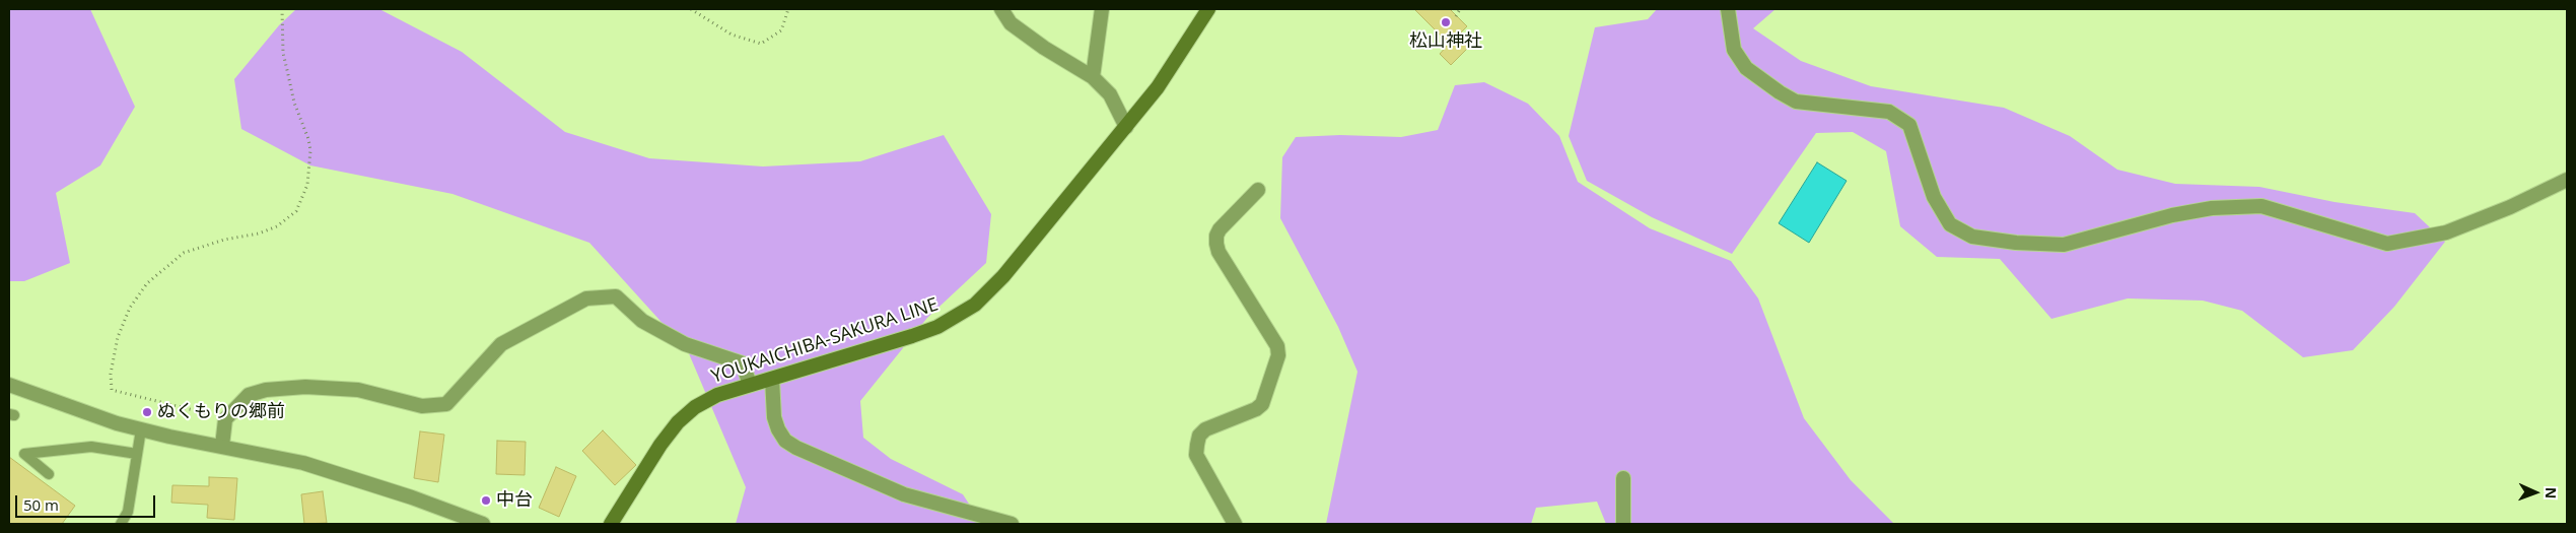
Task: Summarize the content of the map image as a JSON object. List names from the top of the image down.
{
  "streets": {
    "main road": ["YOUKAICHIBA-SAKURA LINE"]
  },
  "places": ["松山神社", "ぬくもりの郷前", "中台"],
  "scale_bar": "50 m",
  "north": "right"
}
